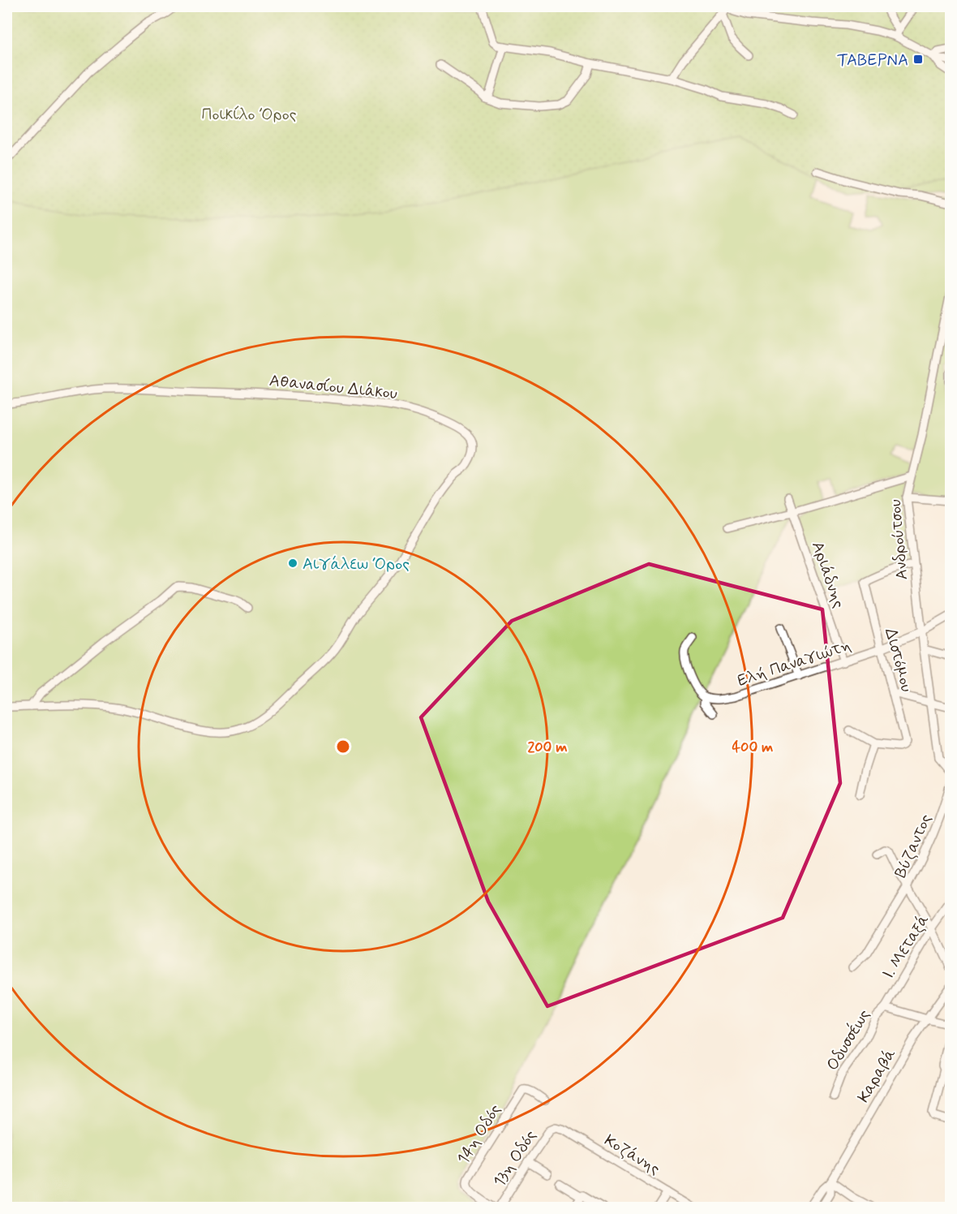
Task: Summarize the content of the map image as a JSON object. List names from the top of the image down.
{
  "streets": {
    "street": [
      "Αθανασίου Διάκου",
      "Ανδρούτσου",
      "Αριάδνης",
      "Διστόμου",
      "Ελή Παναγιώτη",
      "Βύζαντος",
      "Ι. Μεταξά",
      "Οδυσσέως",
      "Καραβά",
      "14η Οδός",
      "Κοζάνης",
      "13η Οδός"
    ]
  },
  "crossings": [
    ["Ανδρούτσου", "Διστόμου"],
    ["Ανδρούτσου", "Ελή Παναγιώτη"],
    ["Αριάδνης", "Ελή Παναγιώτη"],
    ["Διστόμου", "Ελή Παναγιώτη"],
    ["Βύζαντος", "Ι. Μεταξά"],
    ["Ι. Μεταξά", "Οδυσσέως"],
    ["Οδυσσέως", "Καραβά"],
    ["Κοζάνης", "13η Οδός"]
  ],
  "parks": ["Ποικίλο Όρος"],
  "places": {
    "transit": ["ΤΑΒΕΡΝΑ"],
    "other": ["Αιγάλεω Όρος"]
  },
  "rings": ["200 m", "400 m"]
}
